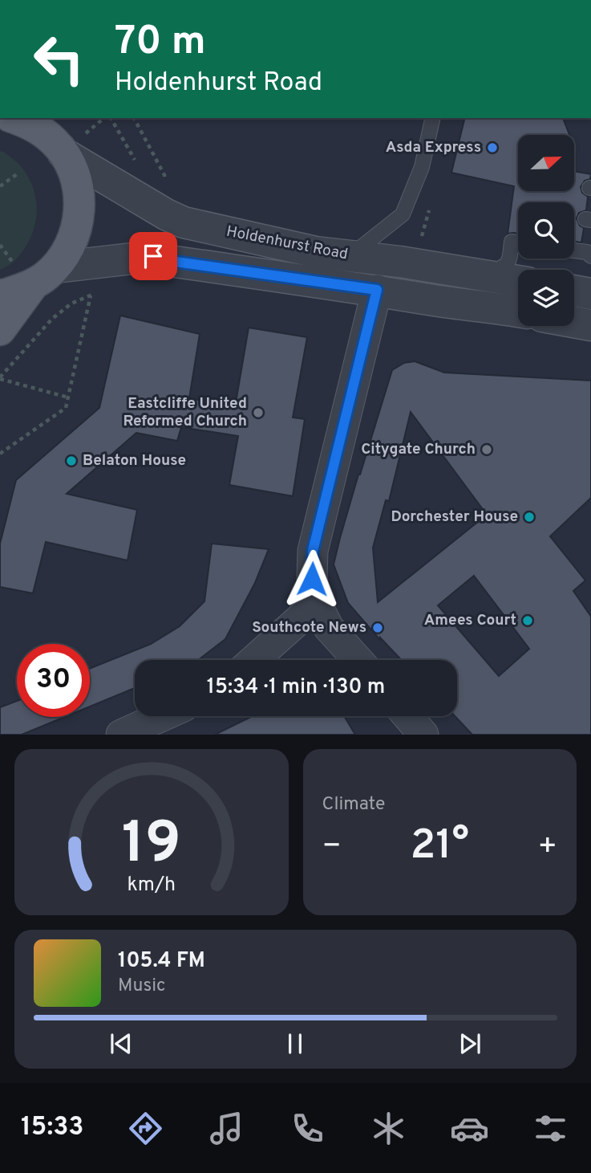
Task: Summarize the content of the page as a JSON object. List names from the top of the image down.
{
  "streets": {
    "street": ["Holdenhurst Road"]
  },
  "places": [
    "Asda Express",
    "Eastcliffe United Reformed Church",
    "Citygate Church",
    "Belaton House",
    "Dorchester House",
    "Amees Court",
    "Southcote News"
  ],
  "north": "right",
  "page": {
    "turn": ["70 m", "Holdenhurst Road"],
    "limit": "30",
    "trip": "15:34 · 1 min · 130 m",
    "tile": "Climate",
    "heat": ["−", "21°", "+"],
    "song": ["105.4 FM", "Music"],
    "tabs": "15:33",
    "gauge": ["19", "km/h"]
  }
}
